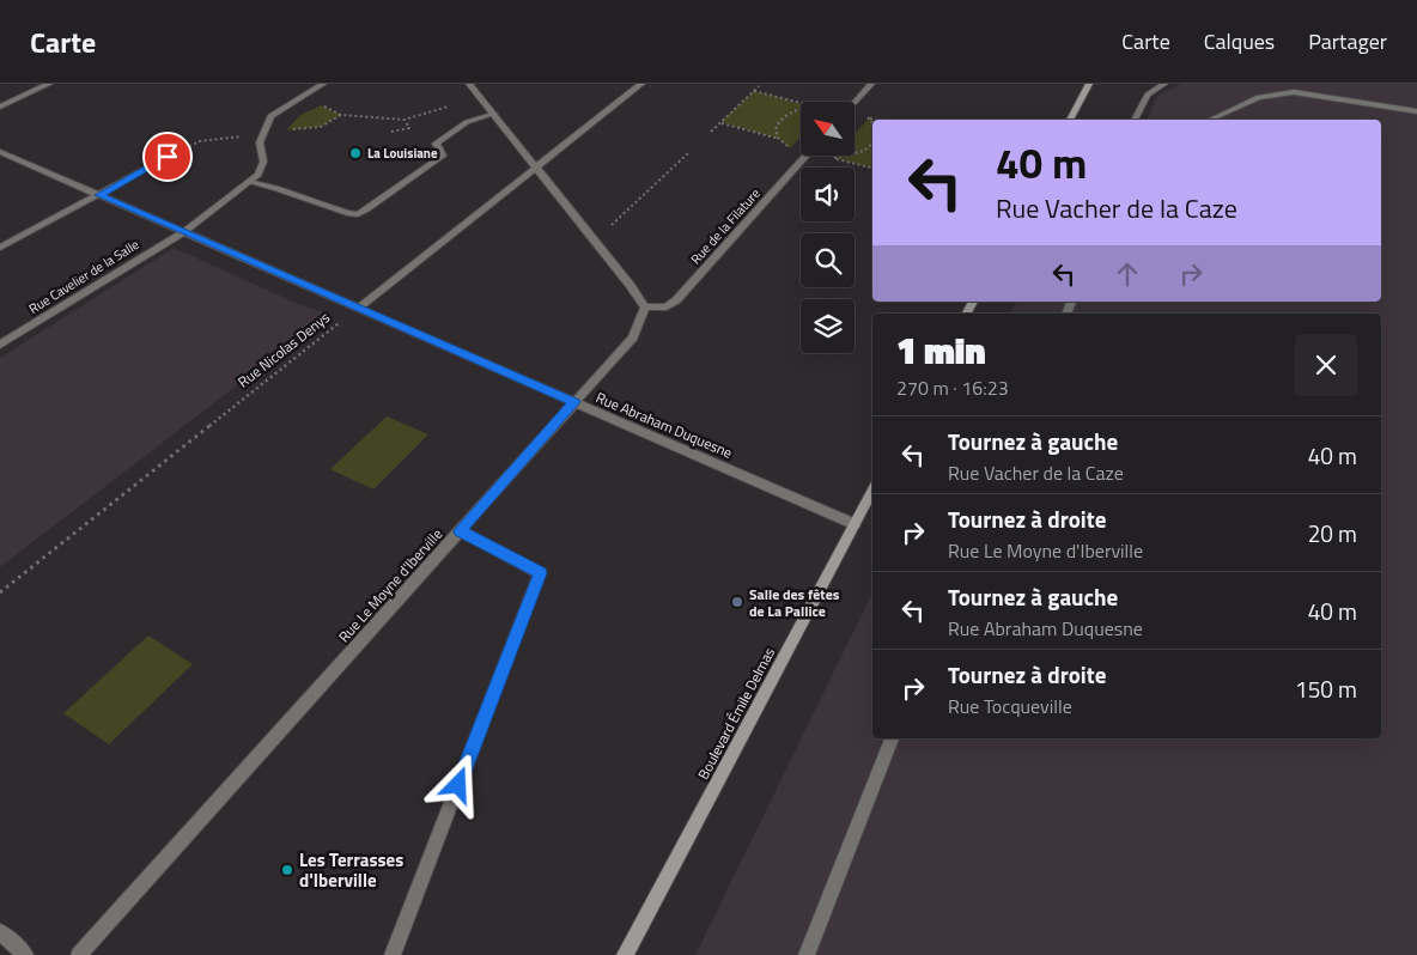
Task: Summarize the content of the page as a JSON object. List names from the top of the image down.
{
  "streets": {
    "main road": ["Boulevard Émile Delmas"],
    "street": [
      "Rue de la Filature",
      "Rue Cavelier de la Salle",
      "Rue Abraham Duquesne",
      "Rue Le Moyne d'Iberville"
    ],
    "path": ["Rue Nicolas Denys"]
  },
  "crossings": [
    ["Rue de la Filature", "Rue Le Moyne d'Iberville"],
    ["Rue Cavelier de la Salle", "Rue Abraham Duquesne"],
    ["Rue Nicolas Denys", "Rue Abraham Duquesne"],
    ["Rue Abraham Duquesne", "Rue Le Moyne d'Iberville"],
    ["Rue Abraham Duquesne", "Boulevard Émile Delmas"]
  ],
  "places": ["La Louisiane", "Salle des fêtes de La Pallice", "Les Terrasses d'Iberville"],
  "north": "top left",
  "page": {
    "header": "Carte",
    "nav": ["Carte", "Calques", "Partager"],
    "turn": ["40 m", "Rue Vacher de la Caze"],
    "heading": ["1 min", "270 m · 16:23"],
    "list": [
      {
        "name": "Tournez à gauche",
        "note": "Rue Vacher de la Caze",
        "value": "40 m"
      },
      {
        "name": "Tournez à droite",
        "note": "Rue Le Moyne d'Iberville",
        "value": "20 m"
      },
      {
        "name": "Tournez à gauche",
        "note": "Rue Abraham Duquesne",
        "value": "40 m"
      },
      {
        "name": "Tournez à droite",
        "note": "Rue Tocqueville",
        "value": "150 m"
      }
    ]
  }
}
